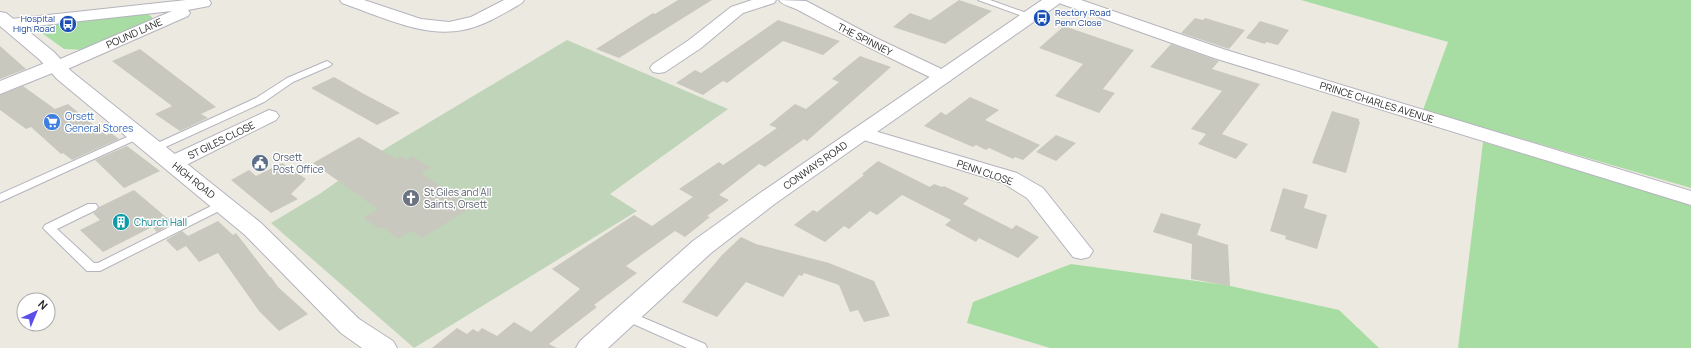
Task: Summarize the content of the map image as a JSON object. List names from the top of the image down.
{
  "streets": {
    "main road": ["CONWAYS ROAD", "HIGH ROAD"],
    "street": [
      "POUND LANE",
      "THE SPINNEY",
      "PRINCE CHARLES AVENUE",
      "ST GILES CLOSE",
      "PENN CLOSE"
    ]
  },
  "crossings": [
    ["POUND LANE", "HIGH ROAD"],
    ["THE SPINNEY", "CONWAYS ROAD"],
    ["ST GILES CLOSE", "HIGH ROAD"],
    ["CONWAYS ROAD", "PENN CLOSE"]
  ],
  "places": {
    "bus stop": ["Rectory Road Penn Close", "Hospital High Road"],
    "supermarket": ["Orsett General Stores"],
    "public building": ["Orsett Post Office"],
    "church": ["St Giles and All Saints, Orsett"],
    "building": ["Church Hall"]
  },
  "north": "top right"
}
